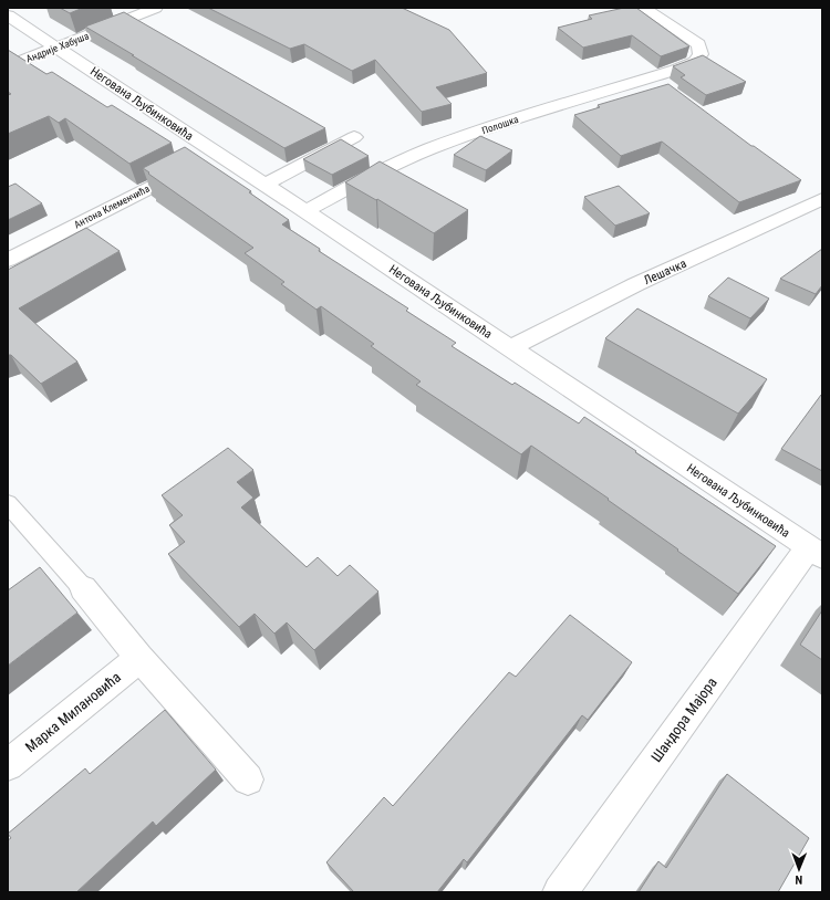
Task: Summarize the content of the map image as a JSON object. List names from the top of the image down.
{
  "streets": {
    "street": [
      "Андрије Хабуша",
      "Негована Љубинковића",
      "Полошка",
      "Антона Клеменчића",
      "Лешачка",
      "Марка Милановића",
      "Шандора Мајора"
    ]
  },
  "crossings": [
    ["Андрије Хабуша", "Негована Љубинковића"],
    ["Негована Љубинковића", "Полошка"],
    ["Негована Љубинковића", "Антона Клеменчића"],
    ["Негована Љубинковића", "Лешачка"],
    ["Негована Љубинковића", "Шандора Мајора"]
  ],
  "north": "bottom"
}
